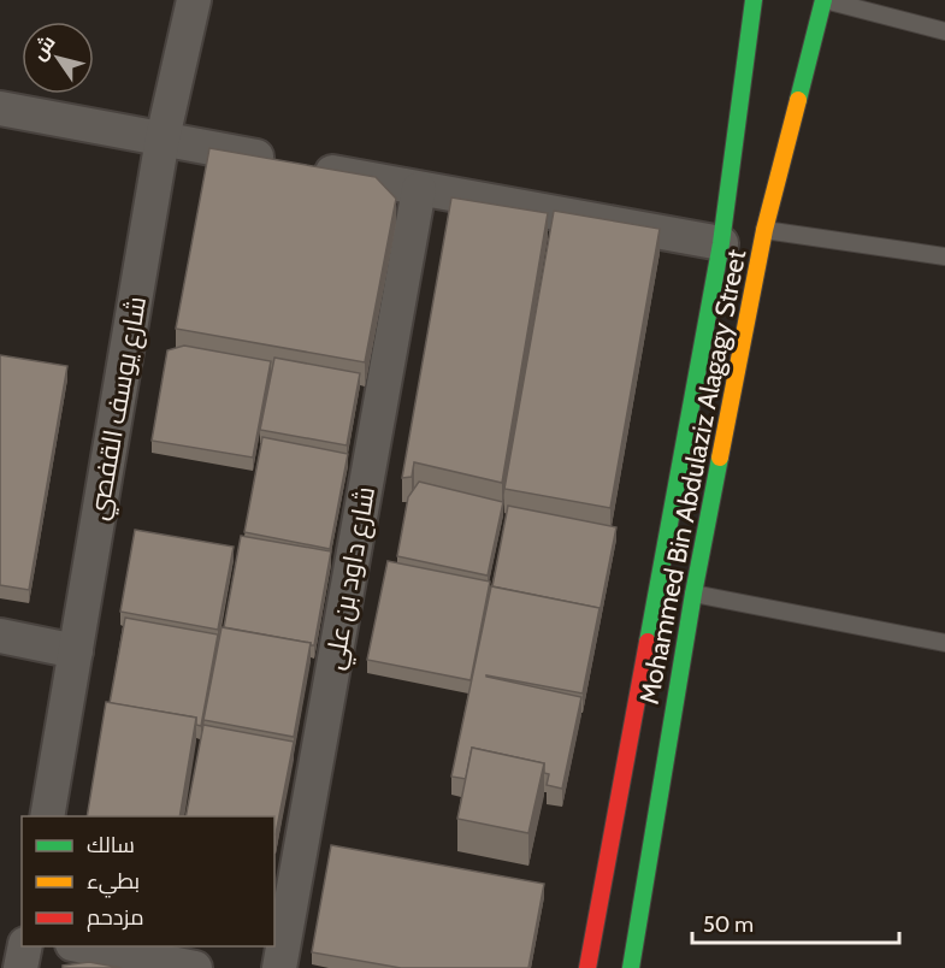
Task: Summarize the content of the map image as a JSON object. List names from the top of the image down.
{
  "streets": {
    "street": ["شارع يوسف القفصي", "Mohammed Bin Abdulaziz Alagagy Street", "شارع داود بن علي"]
  },
  "legend": ["سالك", "بطيء", "مزدحم"],
  "scale_bar": "50 m",
  "north": "top left"
}
